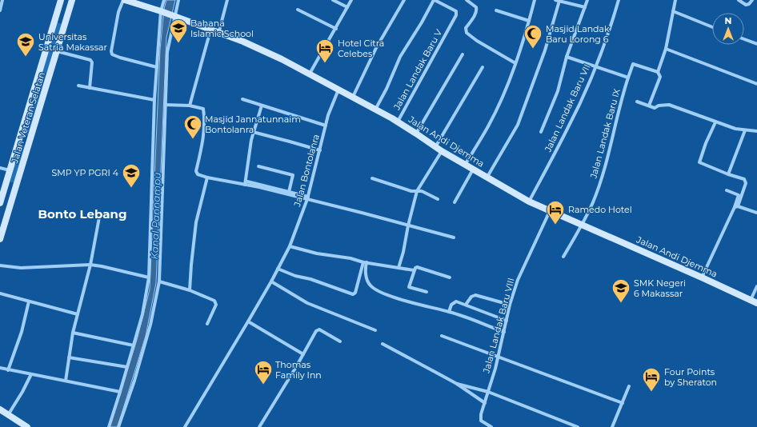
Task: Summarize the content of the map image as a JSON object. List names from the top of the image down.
{
  "streets": {
    "main road": ["Jalan Veteran Selatan", "Jalan Andi Djemma"],
    "street": [
      "Jalan Landak Baru V",
      "Jalan Landak Baru VII",
      "Jalan Landak Baru IX",
      "Jalan Bontolanra",
      "Jalan Landak Baru VIII"
    ]
  },
  "crossings": [
    ["Jalan Landak Baru V", "Jalan Andi Djemma"],
    ["Jalan Landak Baru VII", "Jalan Andi Djemma"],
    ["Jalan Landak Baru IX", "Jalan Andi Djemma"],
    ["Jalan Andi Djemma", "Jalan Bontolanra"],
    ["Jalan Andi Djemma", "Jalan Landak Baru VIII"]
  ],
  "districts": ["Bonto Lebang"],
  "water": ["Kanal Pannampu"],
  "places": {
    "school or university": [
      "Bahana Islamic School",
      "Universitas Satria Makassar",
      "SMP YP PGRI 4",
      "SMK Negeri 6 Makassar"
    ],
    "mosque": ["Masjid Landak Baru Lorong 6", "Masjid Jannatunnaim Bontolanra"],
    "hotel": [
      "Hotel Citra Celebes",
      "Ramedo Hotel",
      "Thomas Family Inn",
      "Four Points by Sheraton"
    ]
  },
  "north": "top"
}
